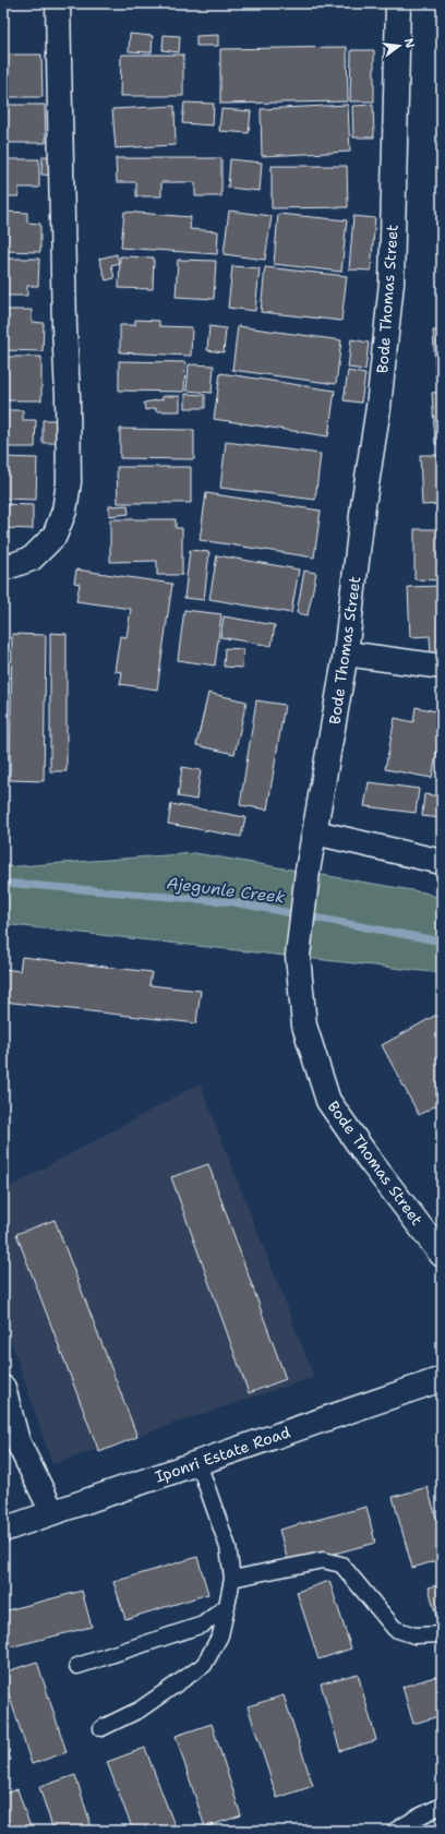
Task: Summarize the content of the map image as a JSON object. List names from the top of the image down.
{
  "streets": {
    "street": ["Bode Thomas Street", "Iponri Estate Road"]
  },
  "water": ["Ajegunle Creek"],
  "north": "right"
}
